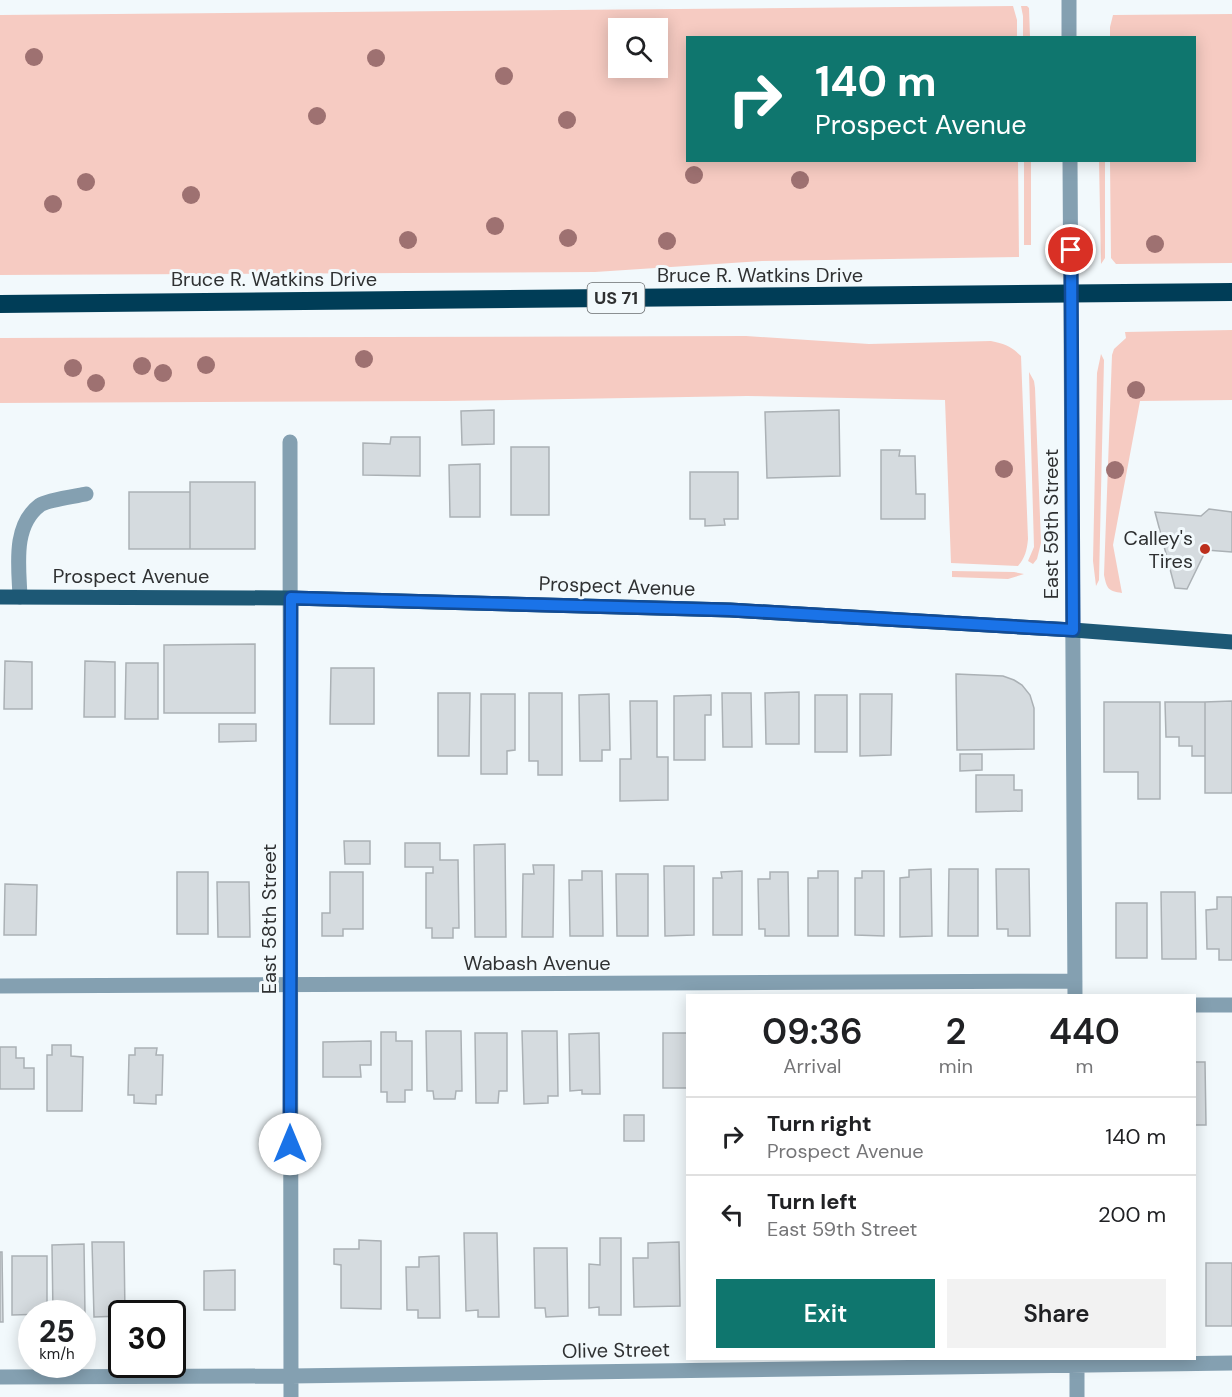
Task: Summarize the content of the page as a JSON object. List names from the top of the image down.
{
  "streets": {
    "highway": ["Bruce R. Watkins Drive", "US 71"],
    "main road": ["Prospect Avenue"],
    "street": [
      "East 59th Street",
      "East 58th Street",
      "Wabash Avenue",
      "Olive Street"
    ]
  },
  "crossings": [
    ["Bruce R. Watkins Drive", "East 59th Street"],
    ["East 59th Street", "Prospect Avenue"],
    ["East 59th Street", "Wabash Avenue"],
    ["Prospect Avenue", "East 58th Street"],
    ["East 58th Street", "Wabash Avenue"],
    ["East 58th Street", "Olive Street"]
  ],
  "places": ["Calley's Tires"],
  "page": {
    "turn": ["140 m", "Prospect Avenue"],
    "eta": [
      "09:36",
      "Arrival",
      "2",
      "min",
      "440",
      "m"
    ],
    "list": [
      {
        "name": "Turn right",
        "note": "Prospect Avenue",
        "value": "140 m"
      },
      {
        "name": "Turn left",
        "note": "East 59th Street",
        "value": "200 m"
      }
    ],
    "buttons": ["Exit", "Share"],
    "speed": "25 km/h",
    "limit": "30"
  }
}
